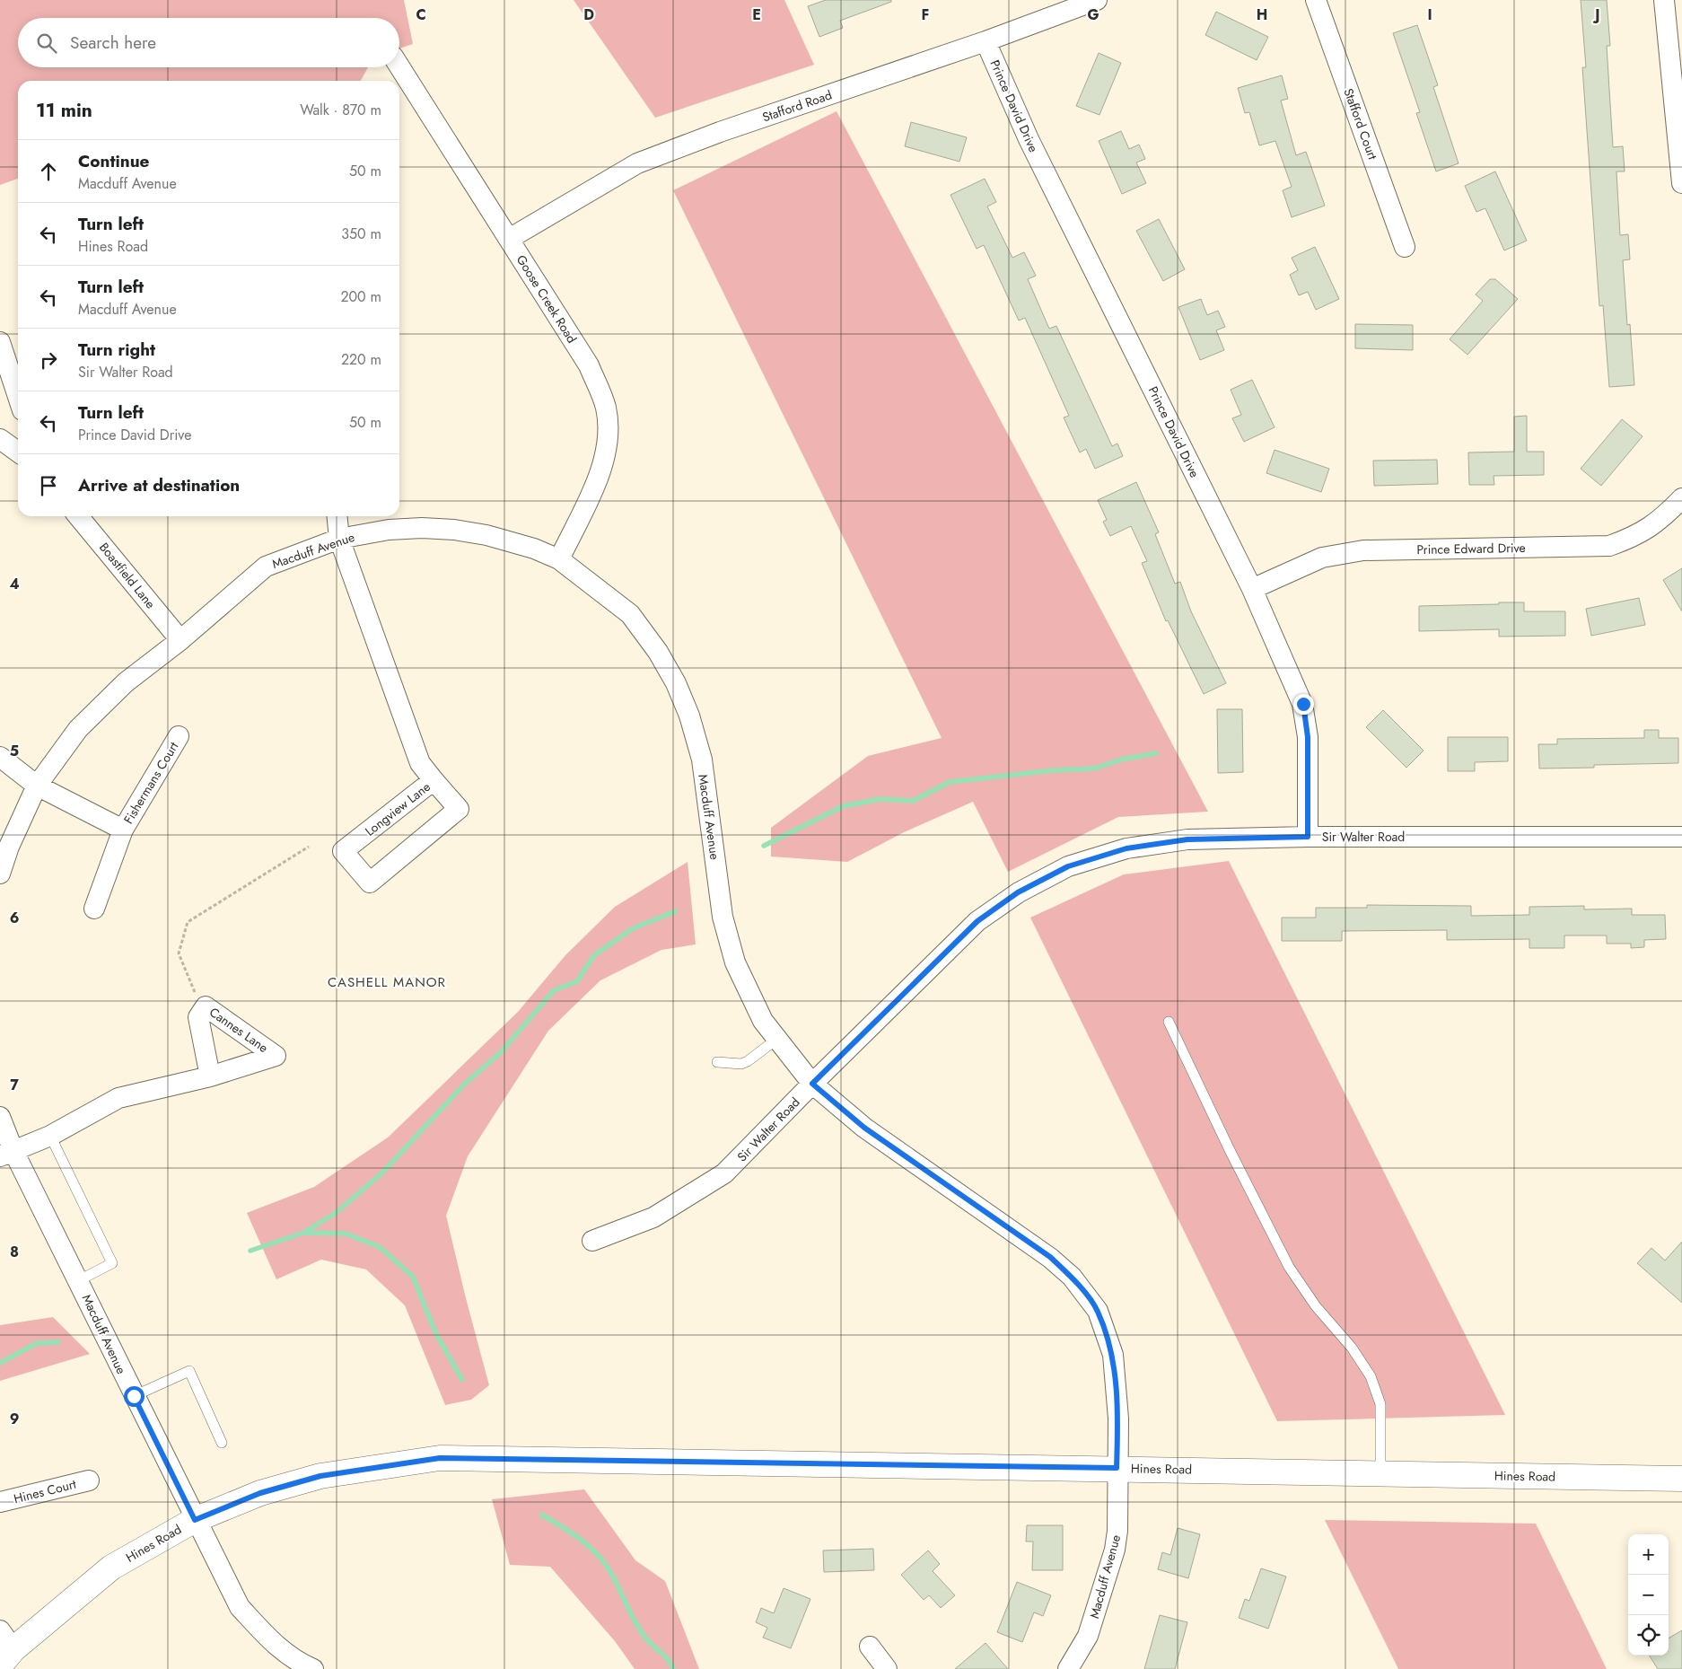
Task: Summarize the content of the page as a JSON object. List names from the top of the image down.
{
  "streets": {
    "street": [
      "Stafford Road",
      "Prince David Drive",
      "Stafford Court",
      "Goose Creek Road",
      "Prince Edward Drive",
      "Macduff Avenue",
      "Boastfield Lane",
      "Fishermans Court",
      "Longview Lane",
      "Sir Walter Road",
      "Hines Road",
      "Hines Court"
    ]
  },
  "crossings": [
    ["Stafford Road", "Prince David Drive"],
    ["Stafford Road", "Goose Creek Road"],
    ["Prince David Drive", "Prince Edward Drive"],
    ["Prince David Drive", "Sir Walter Road"],
    ["Goose Creek Road", "Macduff Avenue"],
    ["Macduff Avenue", "Boastfield Lane"],
    ["Macduff Avenue", "Fishermans Court"],
    ["Macduff Avenue", "Longview Lane"],
    ["Macduff Avenue", "Sir Walter Road"],
    ["Macduff Avenue", "Hines Road"]
  ],
  "districts": ["CASHELL MANOR"],
  "page": {
    "search": "Search here",
    "heading": ["11 min", "Walk · 870 m"],
    "list": [
      ["Continue", "Macduff Avenue", "50 m"],
      ["Turn left", "Hines Road", "350 m"],
      ["Turn left", "Macduff Avenue", "200 m"],
      ["Turn right", "Sir Walter Road", "220 m"],
      ["Turn left", "Prince David Drive", "50 m"],
      "Arrive at destination"
    ],
    "map_buttons": ["+", "−"]
  },
  "grid": {
    "columns": [
      "C",
      "D",
      "E",
      "F",
      "G",
      "H",
      "I",
      "J"
    ],
    "rows": [
      "4",
      "5",
      "6",
      "7",
      "8",
      "9"
    ]
  }
}
